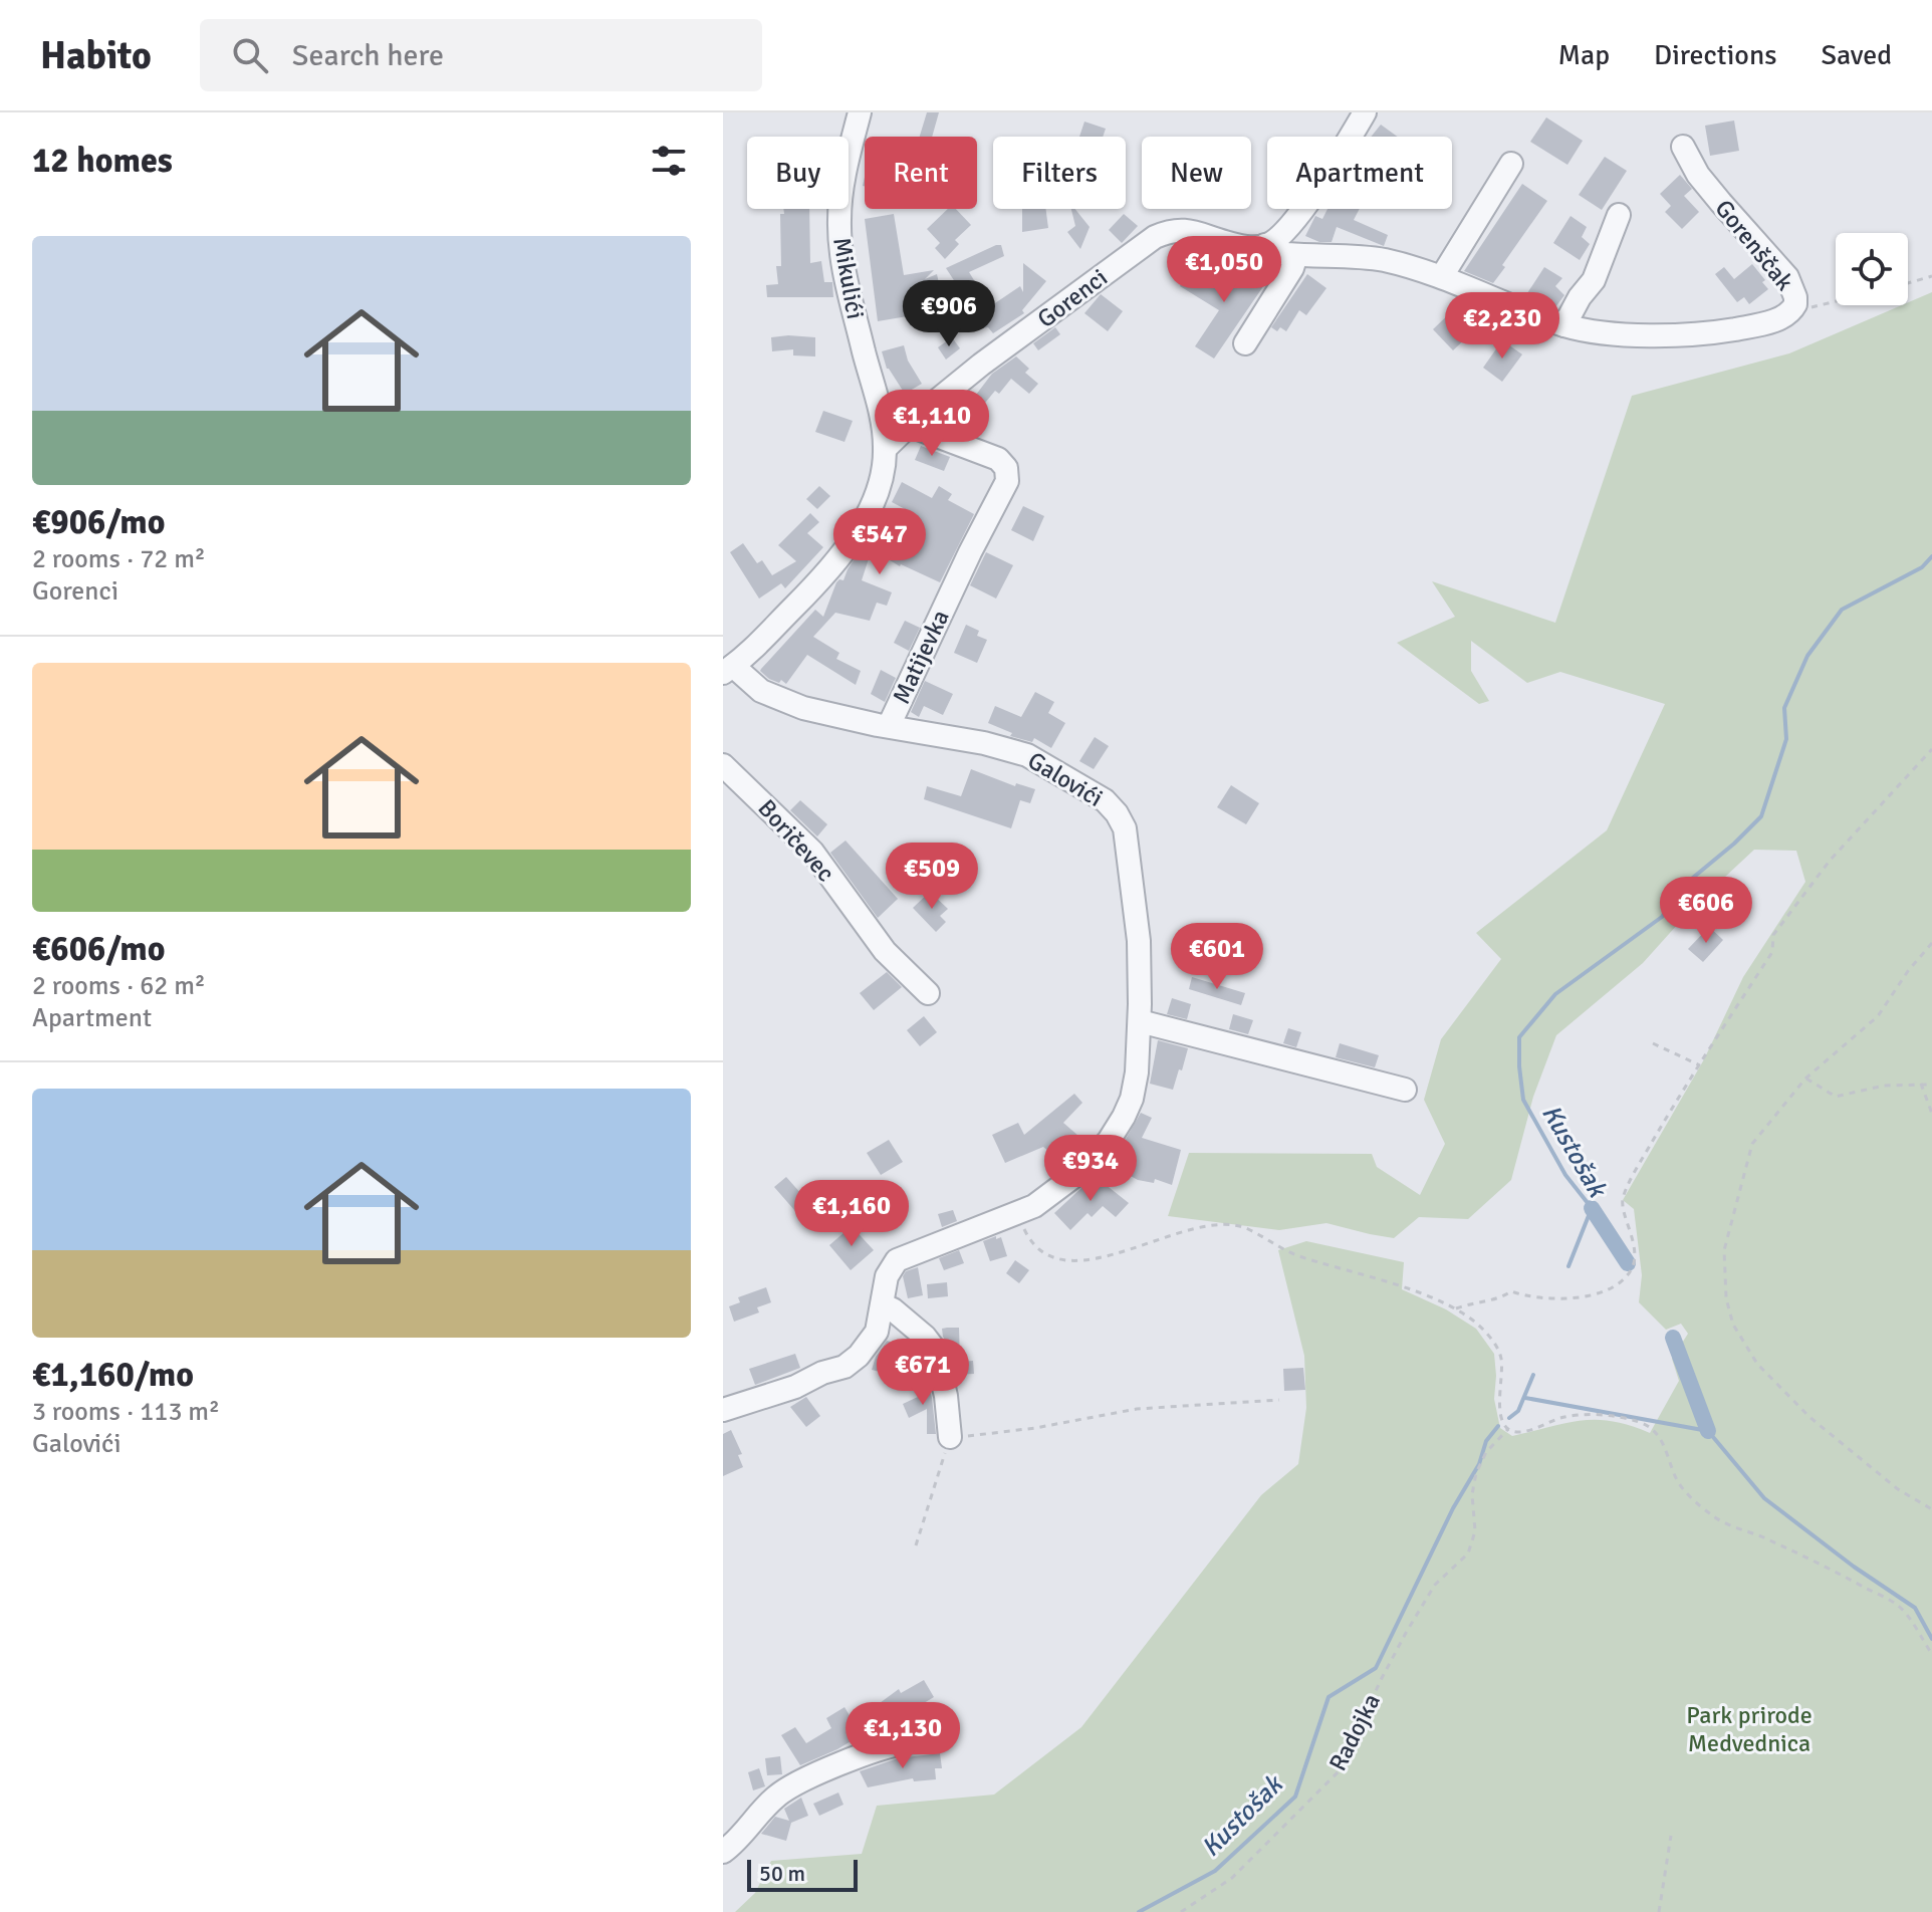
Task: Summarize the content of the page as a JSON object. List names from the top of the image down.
{
  "streets": {
    "street": [
      "Gorenščak",
      "Mikulići",
      "Gorenci",
      "Matijevka",
      "Galovići",
      "Boričevec"
    ],
    "path": ["Radojka"]
  },
  "crossings": [
    ["Gorenščak", "Gorenci"],
    ["Mikulići", "Gorenci"],
    ["Mikulići", "Galovići"],
    ["Gorenci", "Matijevka"],
    ["Matijevka", "Galovići"]
  ],
  "water": ["Kustošak"],
  "parks": ["Park prirode Medvednica"],
  "scale_bar": "50 m",
  "page": {
    "header": "Habito",
    "search": "Search here",
    "nav": ["Map", "Directions", "Saved"],
    "heading": "12 homes",
    "chip": [
      "Buy",
      "Rent",
      "Filters",
      "New",
      "Apartment"
    ],
    "list": [
      {
        "name": "€906/mo",
        "note": "2 rooms · 72 m² · Gorenci"
      },
      {
        "name": "€606/mo",
        "note": "2 rooms · 62 m² · Apartment"
      },
      {
        "name": "€1,160/mo",
        "note": "3 rooms · 113 m² · Galovići"
      }
    ],
    "price": [
      "€1,050",
      "€906",
      "€2,230",
      "€1,110",
      "€547",
      "€509",
      "€606",
      "€601",
      "€934",
      "€1,160",
      "€671",
      "€1,130"
    ],
    "scale": "50 m"
  }
}
